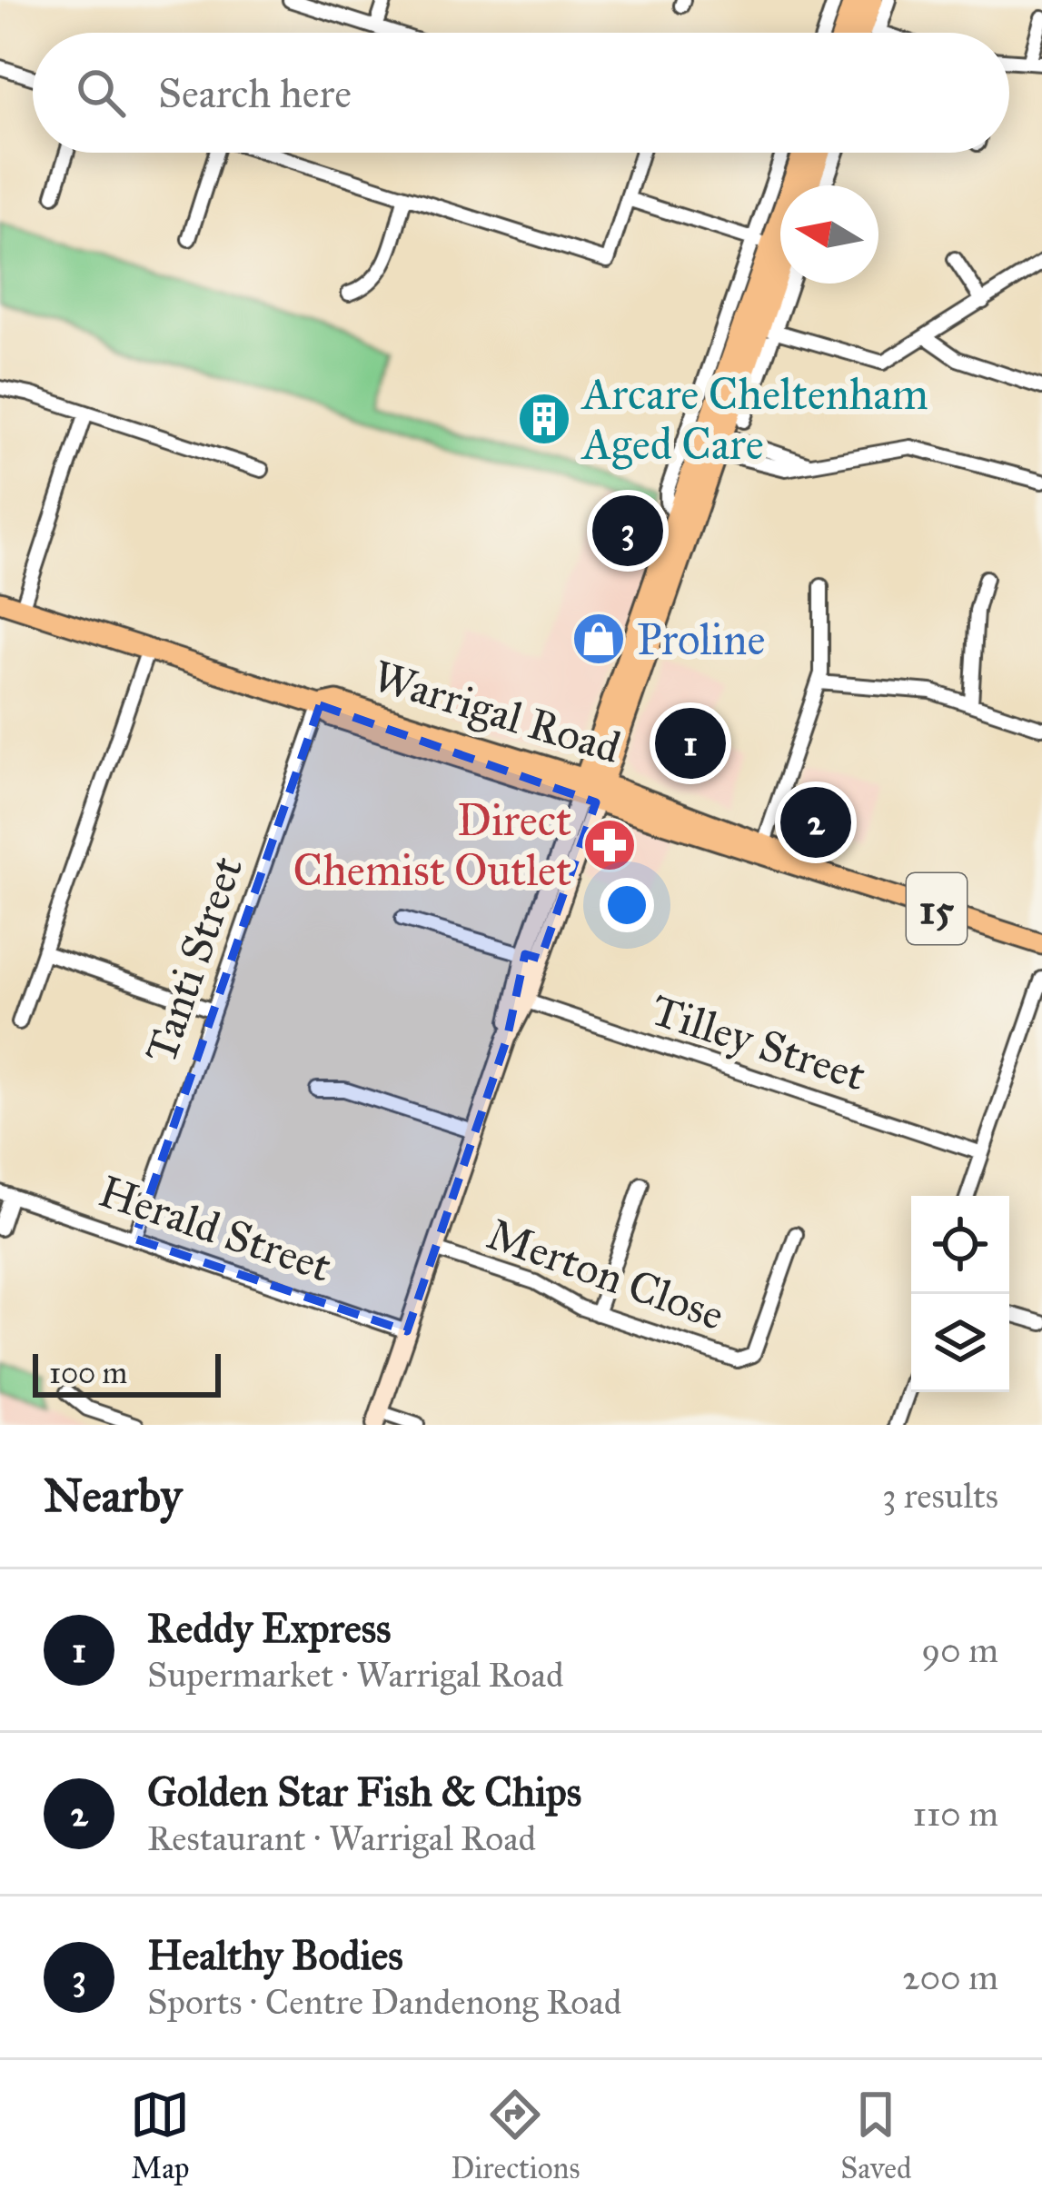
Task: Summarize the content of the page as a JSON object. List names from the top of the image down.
{
  "streets": {
    "main road": ["Warrigal Road", "15"],
    "street": [
      "Tanti Street",
      "Tilley Street",
      "Herald Street",
      "Merton Close"
    ]
  },
  "crossings": [
    ["Warrigal Road", "Tanti Street"],
    ["Tanti Street", "Herald Street"]
  ],
  "places": {
    "building": ["Arcare Cheltenham Aged Care"],
    "shop": ["Proline"],
    "pharmacy": ["Direct Chemist Outlet"]
  },
  "scale_bar": "100 m",
  "north": "left",
  "page": {
    "search": "Search here",
    "pins": ["3", "1", "2"],
    "scale": "100 m",
    "heading": ["Nearby", "3 results"],
    "list": [
      {
        "mark": "1",
        "name": "Reddy Express",
        "note": "Supermarket · Warrigal Road",
        "value": "90 m"
      },
      {
        "mark": "2",
        "name": "Golden Star Fish & Chips",
        "note": "Restaurant · Warrigal Road",
        "value": "110 m"
      },
      {
        "mark": "3",
        "name": "Healthy Bodies",
        "note": "Sports · Centre Dandenong Road",
        "value": "200 m"
      }
    ],
    "nav": ["Map", "Directions", "Saved"]
  }
}
